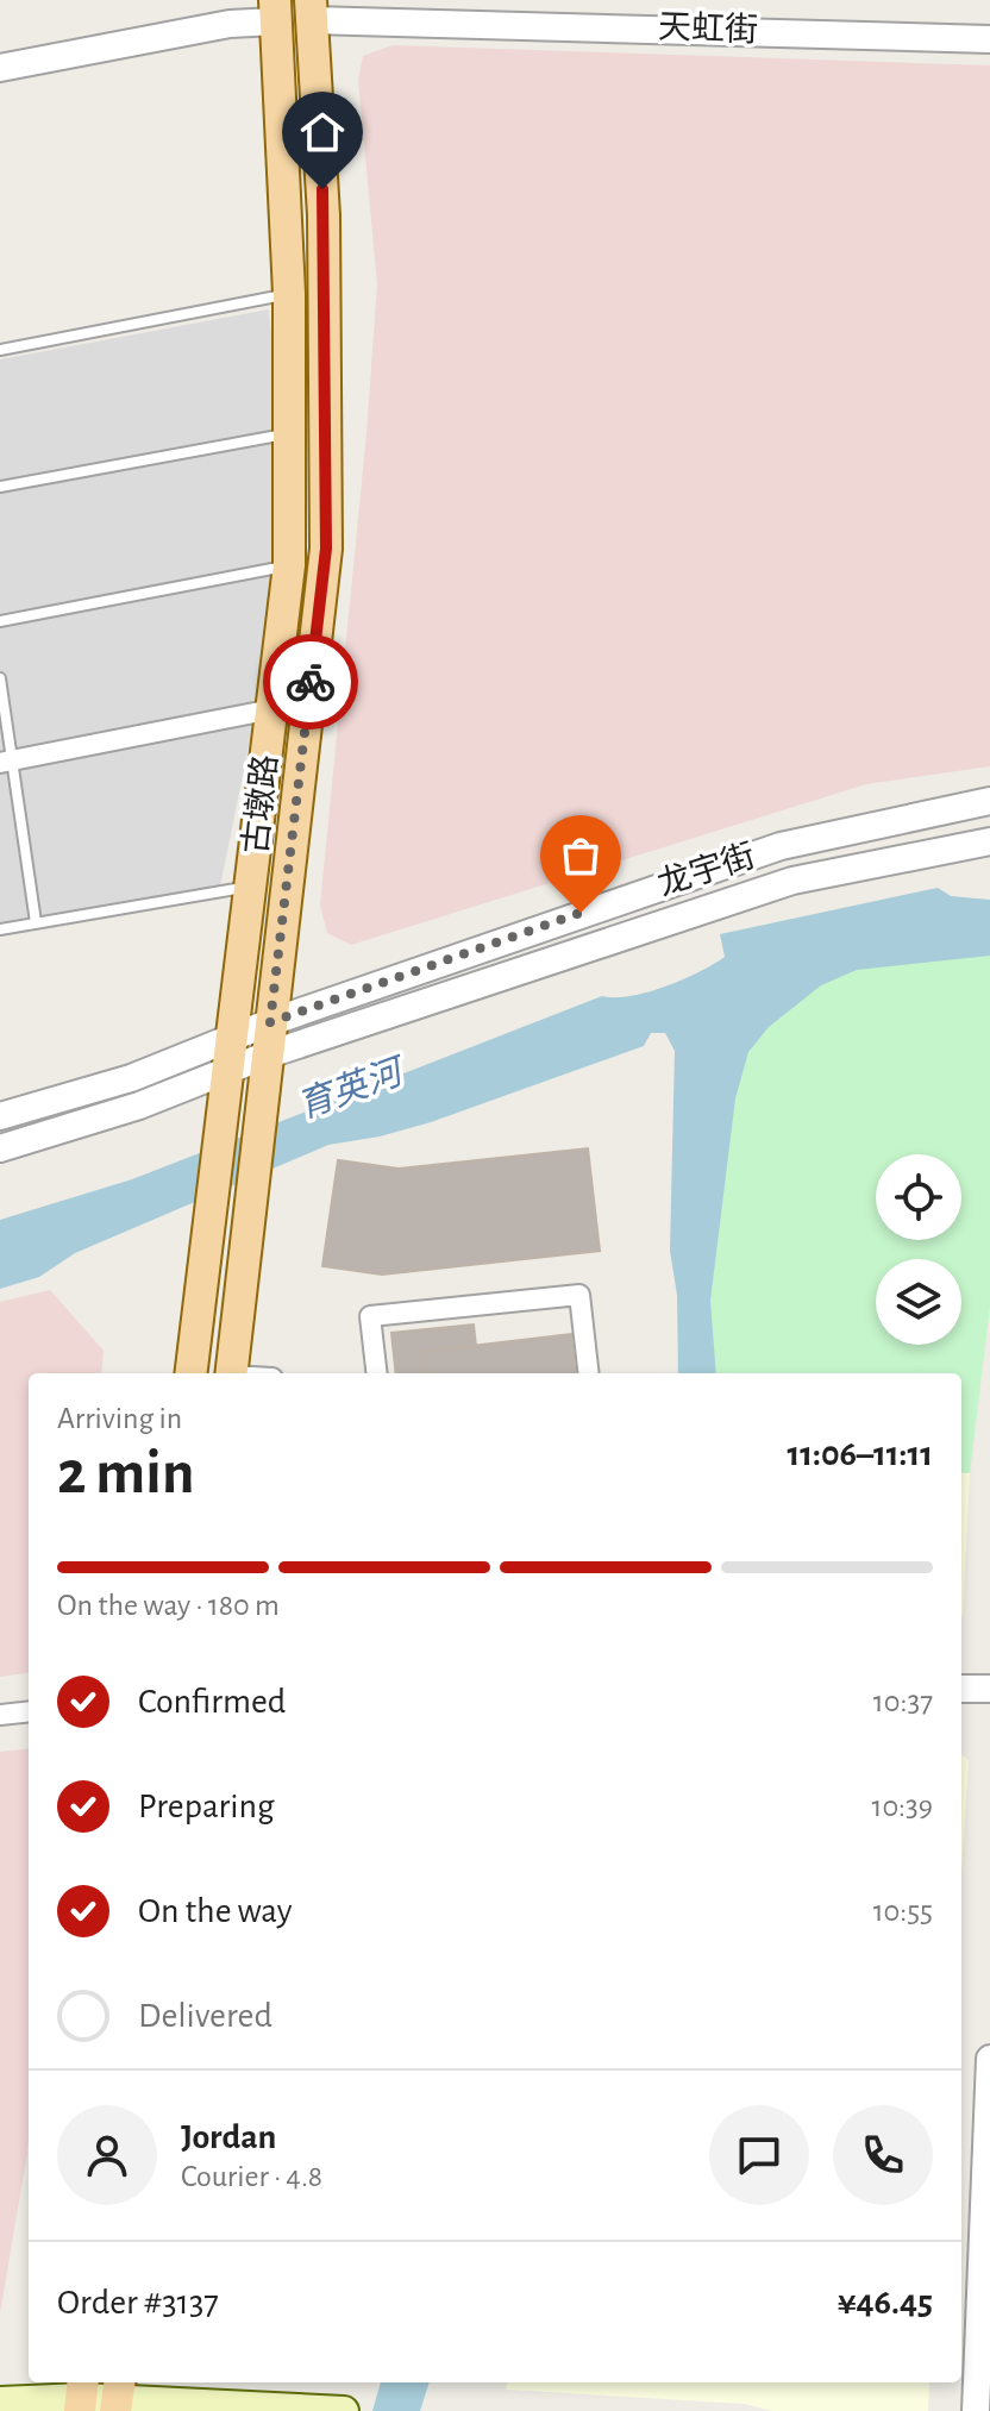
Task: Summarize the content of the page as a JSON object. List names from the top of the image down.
{
  "streets": {
    "main road": ["古墩路"],
    "street": ["天虹街", "龙宇街"]
  },
  "crossings": [
    ["天虹街", "古墩路"],
    ["古墩路", "龙宇街"]
  ],
  "water": ["育英河"],
  "page": {
    "heading": ["2 min", "Arriving in", "11:06–11:11"],
    "panel": [
      "Jordan",
      "Courier · 4.8",
      "Order #3137",
      "¥46.45"
    ],
    "bar": "On the way · 180 m",
    "list": [
      ["Confirmed", "10:37"],
      ["Preparing", "10:39"],
      ["On the way", "10:55"],
      "Delivered"
    ]
  }
}
